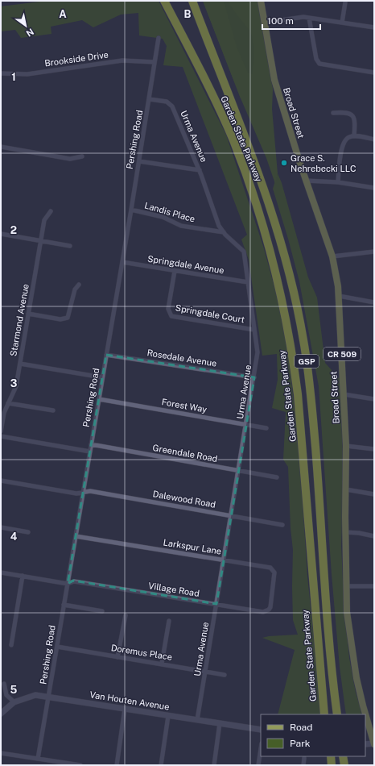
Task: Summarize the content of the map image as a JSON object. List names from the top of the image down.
{
  "streets": {
    "highway": ["Garden State Parkway", "GSP"],
    "main road": ["Broad Street", "CR 509", "Van Houten Avenue"],
    "street": [
      "Brookside Drive",
      "Urma Avenue",
      "Pershing Road",
      "Landis Place",
      "Springdale Avenue",
      "Springdale Court",
      "Starmond Avenue",
      "Rosedale Avenue",
      "Forest Way",
      "Greendale Road",
      "Dalewood Road",
      "Larkspur Lane",
      "Village Road",
      "Doremus Place"
    ]
  },
  "crossings": [
    ["Brookside Drive", "Pershing Road"],
    ["Urma Avenue", "Pershing Road"],
    ["Urma Avenue", "Landis Place"],
    ["Urma Avenue", "Springdale Avenue"],
    ["Urma Avenue", "Springdale Court"],
    ["Urma Avenue", "Rosedale Avenue"],
    ["Urma Avenue", "Forest Way"],
    ["Urma Avenue", "Greendale Road"],
    ["Urma Avenue", "Dalewood Road"],
    ["Urma Avenue", "Larkspur Lane"],
    ["Urma Avenue", "Village Road"],
    ["Urma Avenue", "Doremus Place"],
    ["Urma Avenue", "Van Houten Avenue"],
    ["Pershing Road", "Landis Place"],
    ["Pershing Road", "Springdale Avenue"],
    ["Pershing Road", "Rosedale Avenue"],
    ["Pershing Road", "Forest Way"],
    ["Pershing Road", "Greendale Road"],
    ["Pershing Road", "Dalewood Road"],
    ["Pershing Road", "Larkspur Lane"],
    ["Pershing Road", "Village Road"],
    ["Pershing Road", "Doremus Place"],
    ["Pershing Road", "Van Houten Avenue"],
    ["Springdale Avenue", "Springdale Court"],
    ["Larkspur Lane", "Village Road"]
  ],
  "places": ["Grace S. Nehrebecki LLC"],
  "legend": ["Road", "Park"],
  "scale_bar": "100 m",
  "north": "bottom right",
  "grid": {
    "columns": ["A", "B"],
    "rows": [
      "1",
      "2",
      "3",
      "4",
      "5"
    ]
  }
}
